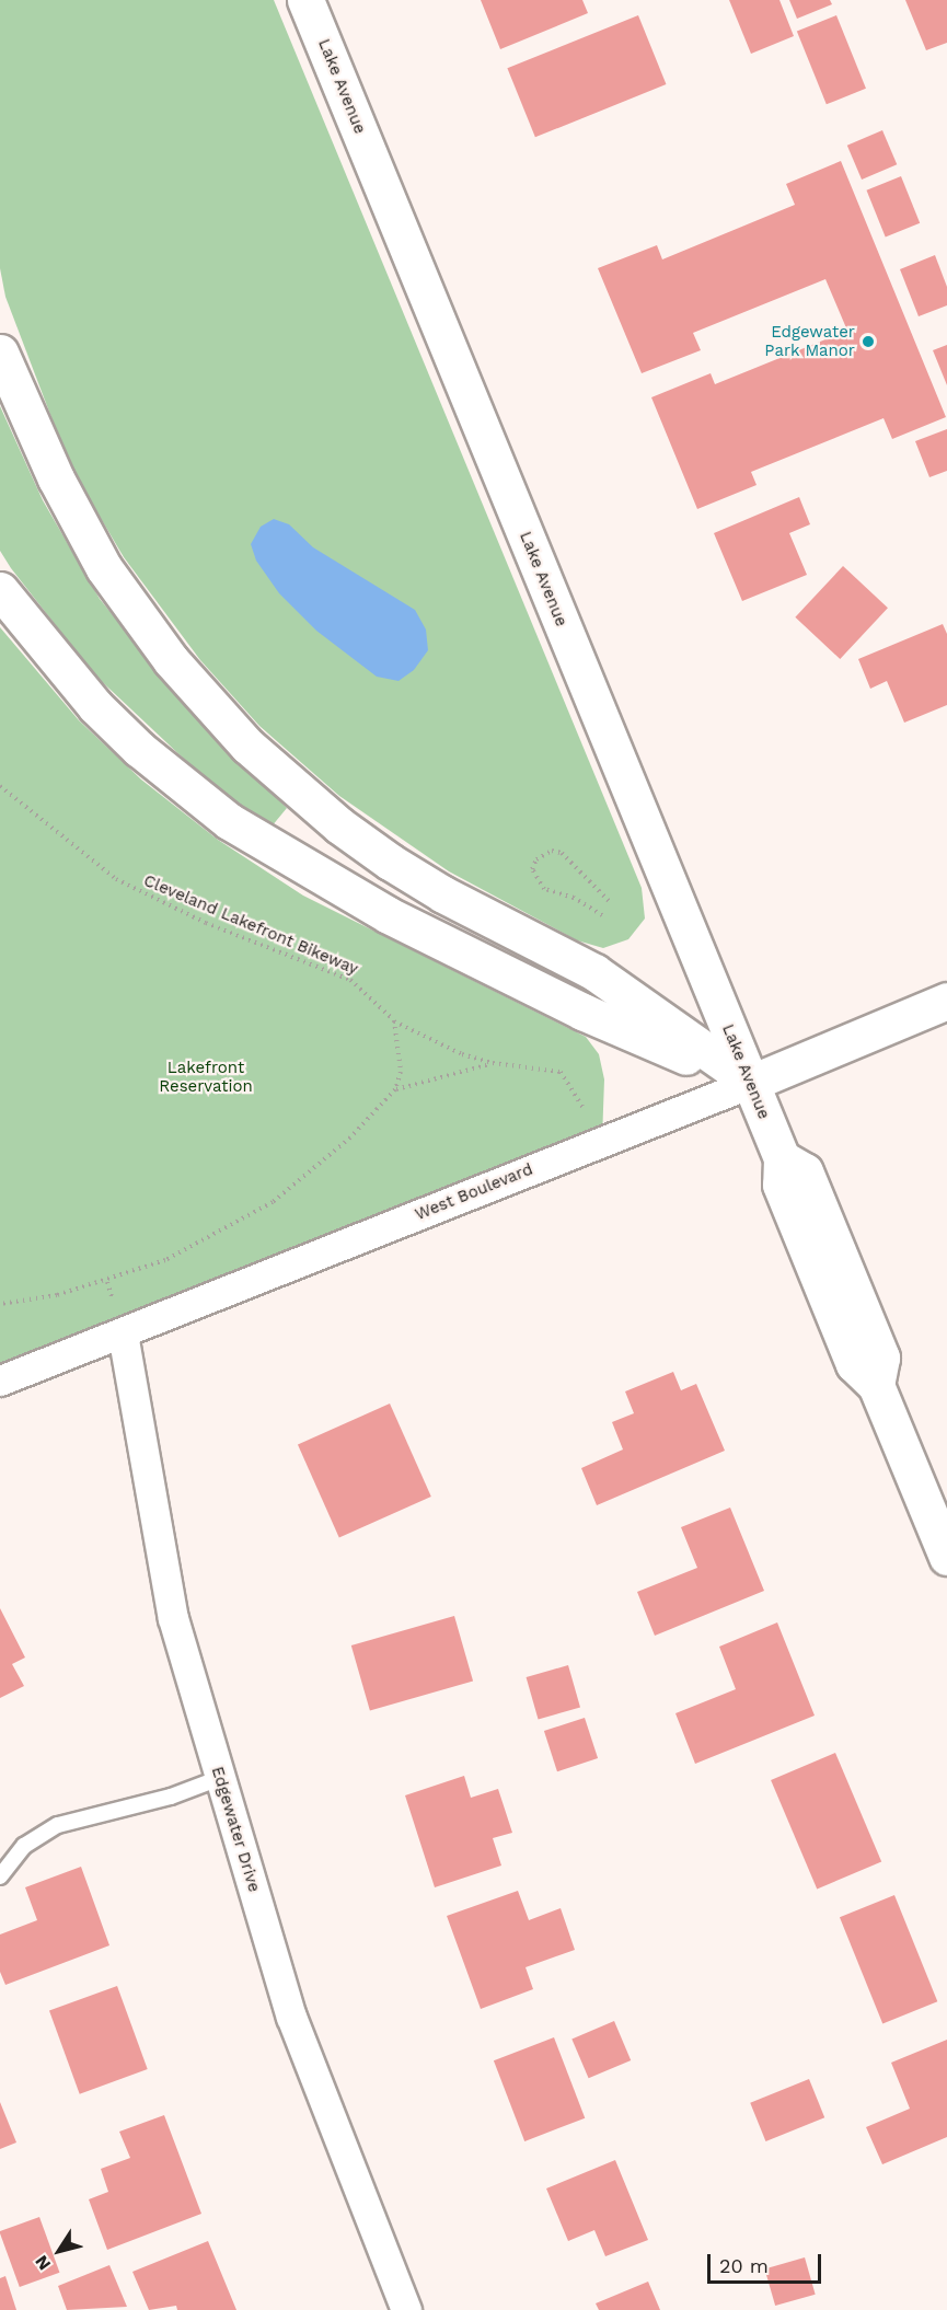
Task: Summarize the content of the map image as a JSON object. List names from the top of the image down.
{
  "streets": {
    "main road": ["Lake Avenue", "West Boulevard"],
    "street": ["Edgewater Drive"],
    "path": ["Cleveland Lakefront Bikeway"]
  },
  "crossings": [
    ["Lake Avenue", "West Boulevard"],
    ["West Boulevard", "Edgewater Drive"]
  ],
  "parks": ["Lakefront Reservation"],
  "places": ["Edgewater Park Manor"],
  "scale_bar": "20 m",
  "north": "bottom left"
}
